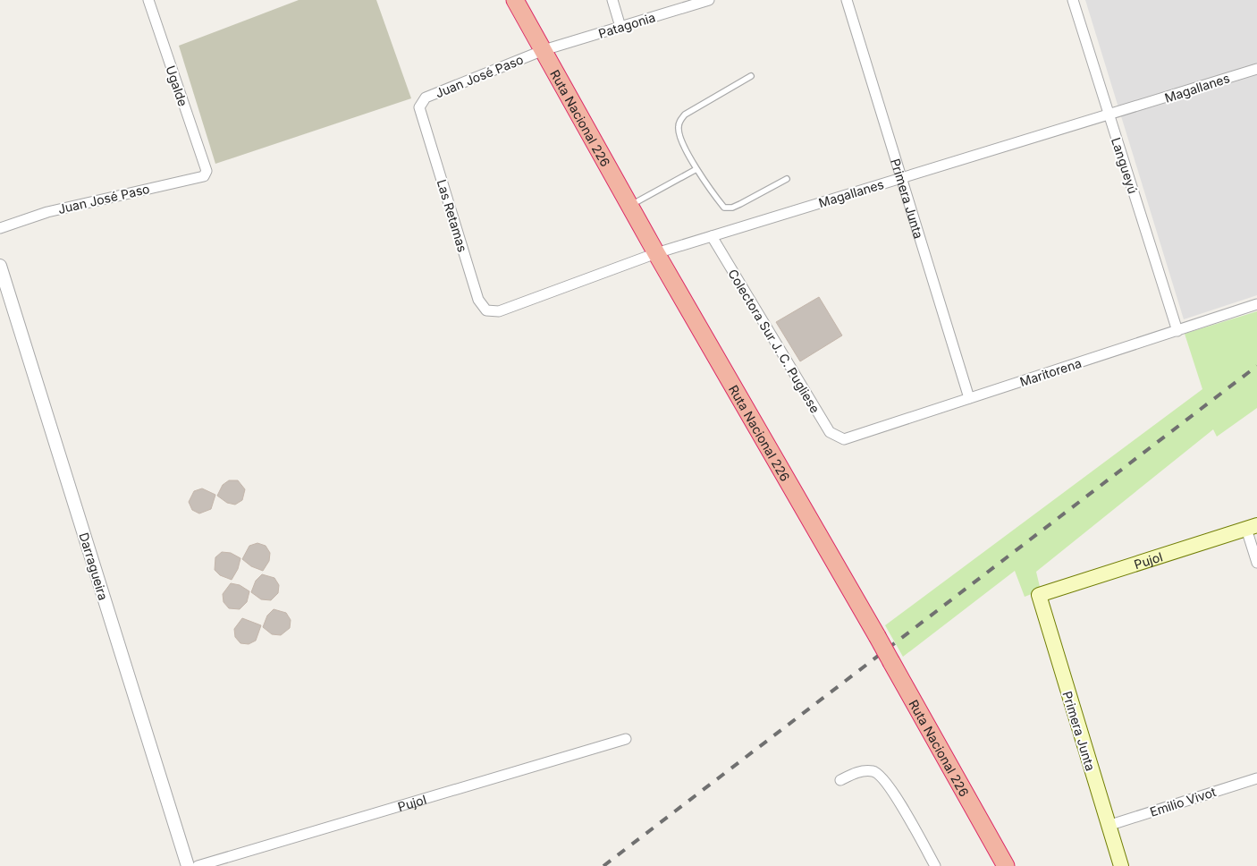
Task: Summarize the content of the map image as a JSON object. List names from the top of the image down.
{
  "streets": {
    "highway": ["Ruta Nacional 226"],
    "main road": ["Primera Junta", "Pujol"],
    "street": [
      "Patagonia",
      "Juan José Paso",
      "Ugalde",
      "Magallanes",
      "Langueyú",
      "Las Retamas",
      "Colectora Sur J. C. Pugliese",
      "Maritorena",
      "Darragueira",
      "Emilio Vivot"
    ]
  },
  "crossings": [
    ["Patagonia", "Juan José Paso"],
    ["Patagonia", "Ruta Nacional 226"],
    ["Juan José Paso", "Ugalde"],
    ["Juan José Paso", "Ruta Nacional 226"],
    ["Juan José Paso", "Las Retamas"],
    ["Magallanes", "Ruta Nacional 226"],
    ["Magallanes", "Langueyú"],
    ["Magallanes", "Primera Junta"],
    ["Magallanes", "Las Retamas"],
    ["Magallanes", "Colectora Sur J. C. Pugliese"],
    ["Langueyú", "Maritorena"],
    ["Primera Junta", "Maritorena"],
    ["Primera Junta", "Pujol"],
    ["Primera Junta", "Emilio Vivot"],
    ["Colectora Sur J. C. Pugliese", "Maritorena"]
  ]
}
